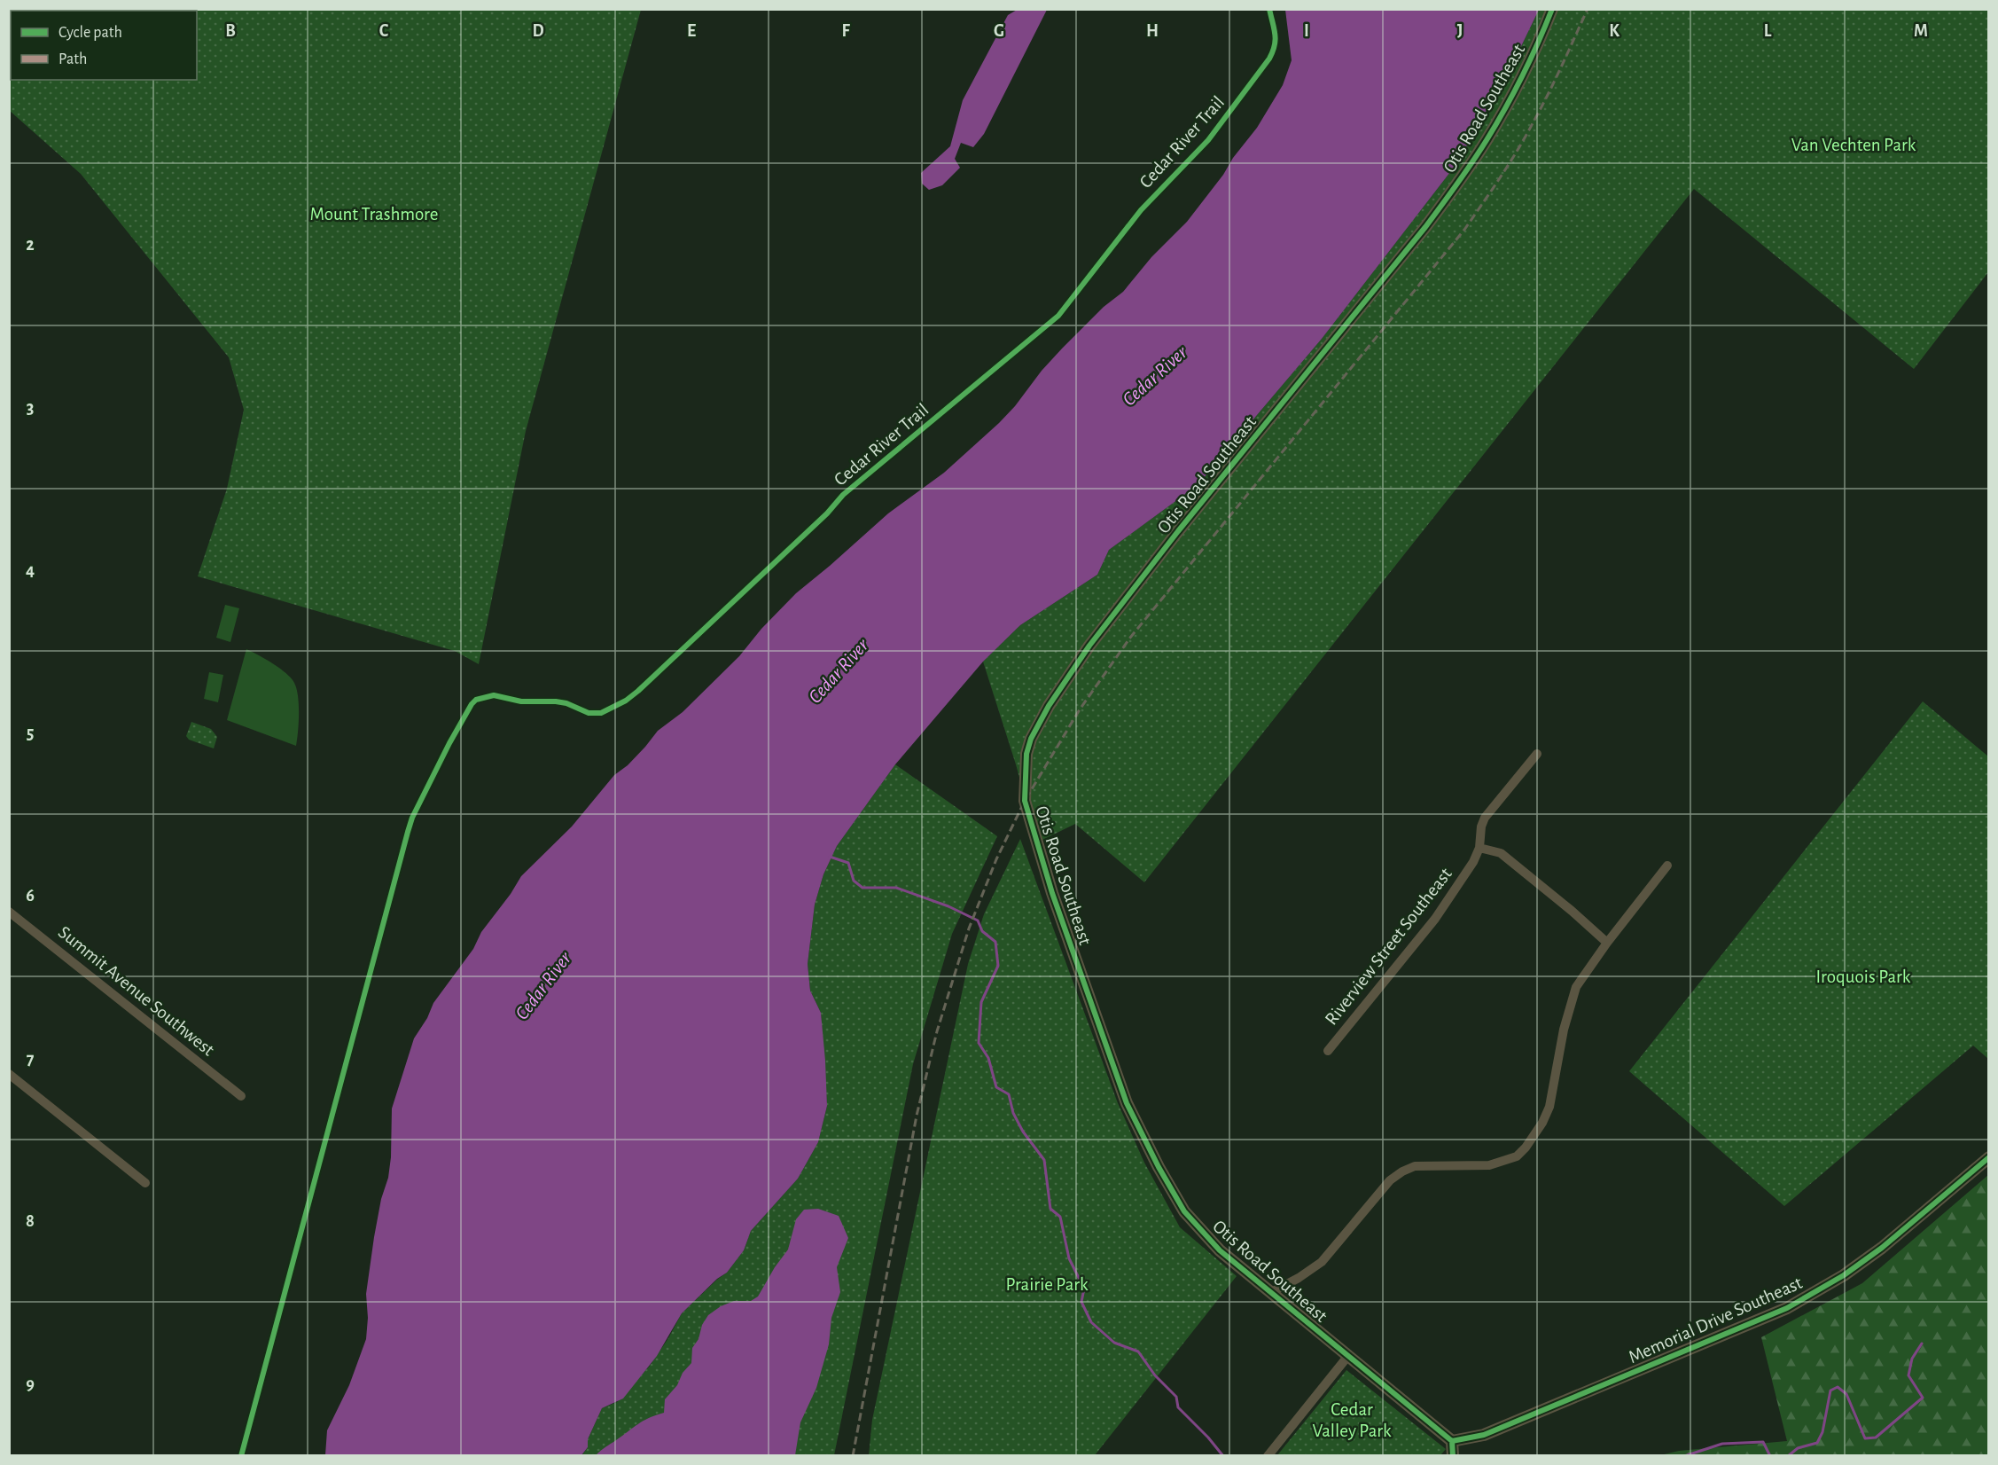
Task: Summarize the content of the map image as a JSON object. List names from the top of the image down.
{
  "streets": {
    "street": [
      "Otis Road Southeast",
      "Riverview Street Southeast",
      "Summit Avenue Southwest",
      "Memorial Drive Southeast"
    ],
    "cycle path": ["Cedar River Trail"]
  },
  "crossings": [
    ["Otis Road Southeast", "Memorial Drive Southeast"]
  ],
  "water": ["Cedar River"],
  "parks": [
    "Van Vechten Park",
    "Mount Trashmore",
    "Iroquois Park",
    "Prairie Park",
    "Cedar Valley Park"
  ],
  "legend": ["Cycle path", "Path"],
  "grid": {
    "columns": [
      "B",
      "C",
      "D",
      "E",
      "F",
      "G",
      "H",
      "I",
      "J",
      "K",
      "L",
      "M"
    ],
    "rows": [
      "2",
      "3",
      "4",
      "5",
      "6",
      "7",
      "8",
      "9"
    ]
  }
}
